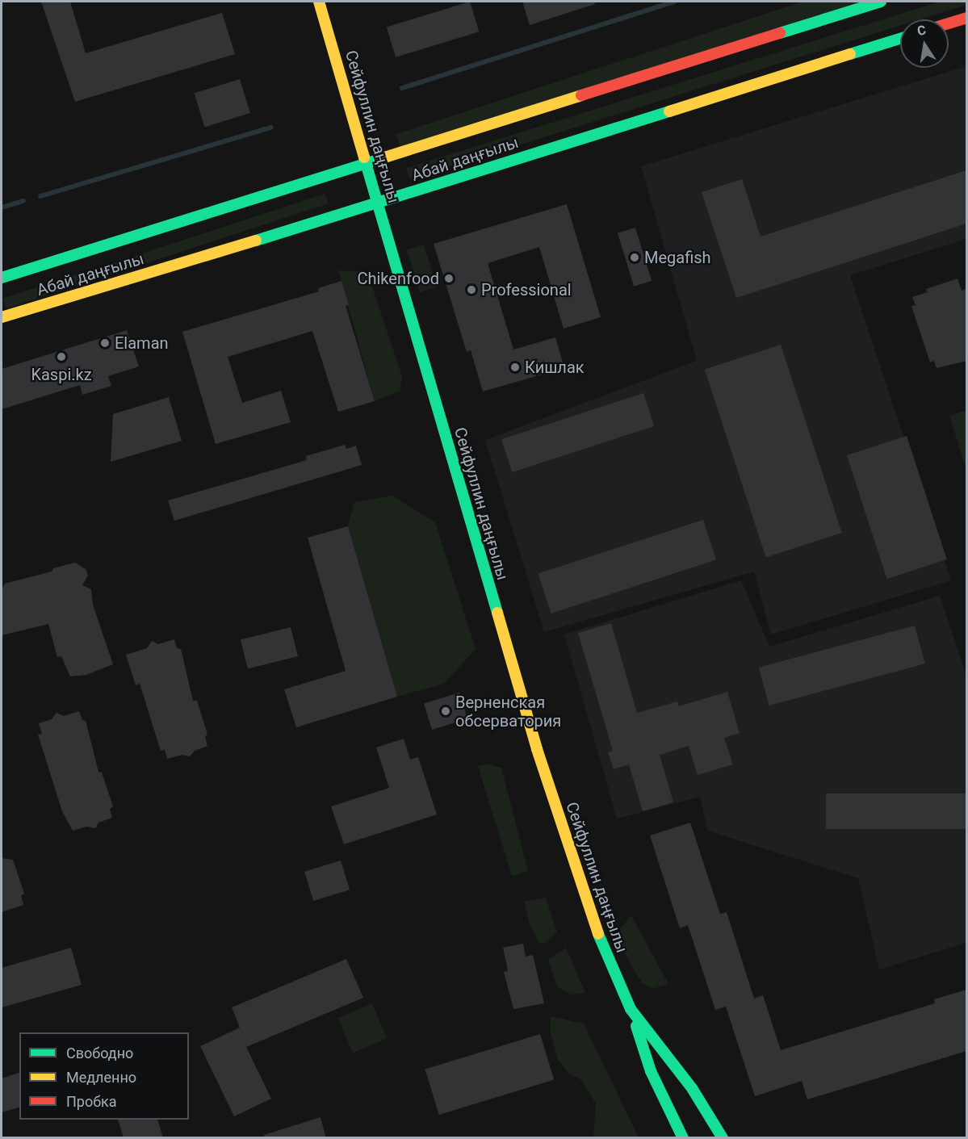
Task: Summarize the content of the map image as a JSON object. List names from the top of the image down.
{
  "streets": {
    "main road": ["Сейфуллин даңғылы", "Абай даңғылы"]
  },
  "crossings": [
    ["Сейфуллин даңғылы", "Абай даңғылы"]
  ],
  "places": [
    "Megafish",
    "Chikenfood",
    "Professional",
    "Elaman",
    "Kaspi.kz",
    "Кишлак",
    "Верненская обсерватория"
  ],
  "legend": ["Свободно", "Медленно", "Пробка"],
  "north": "top"
}
